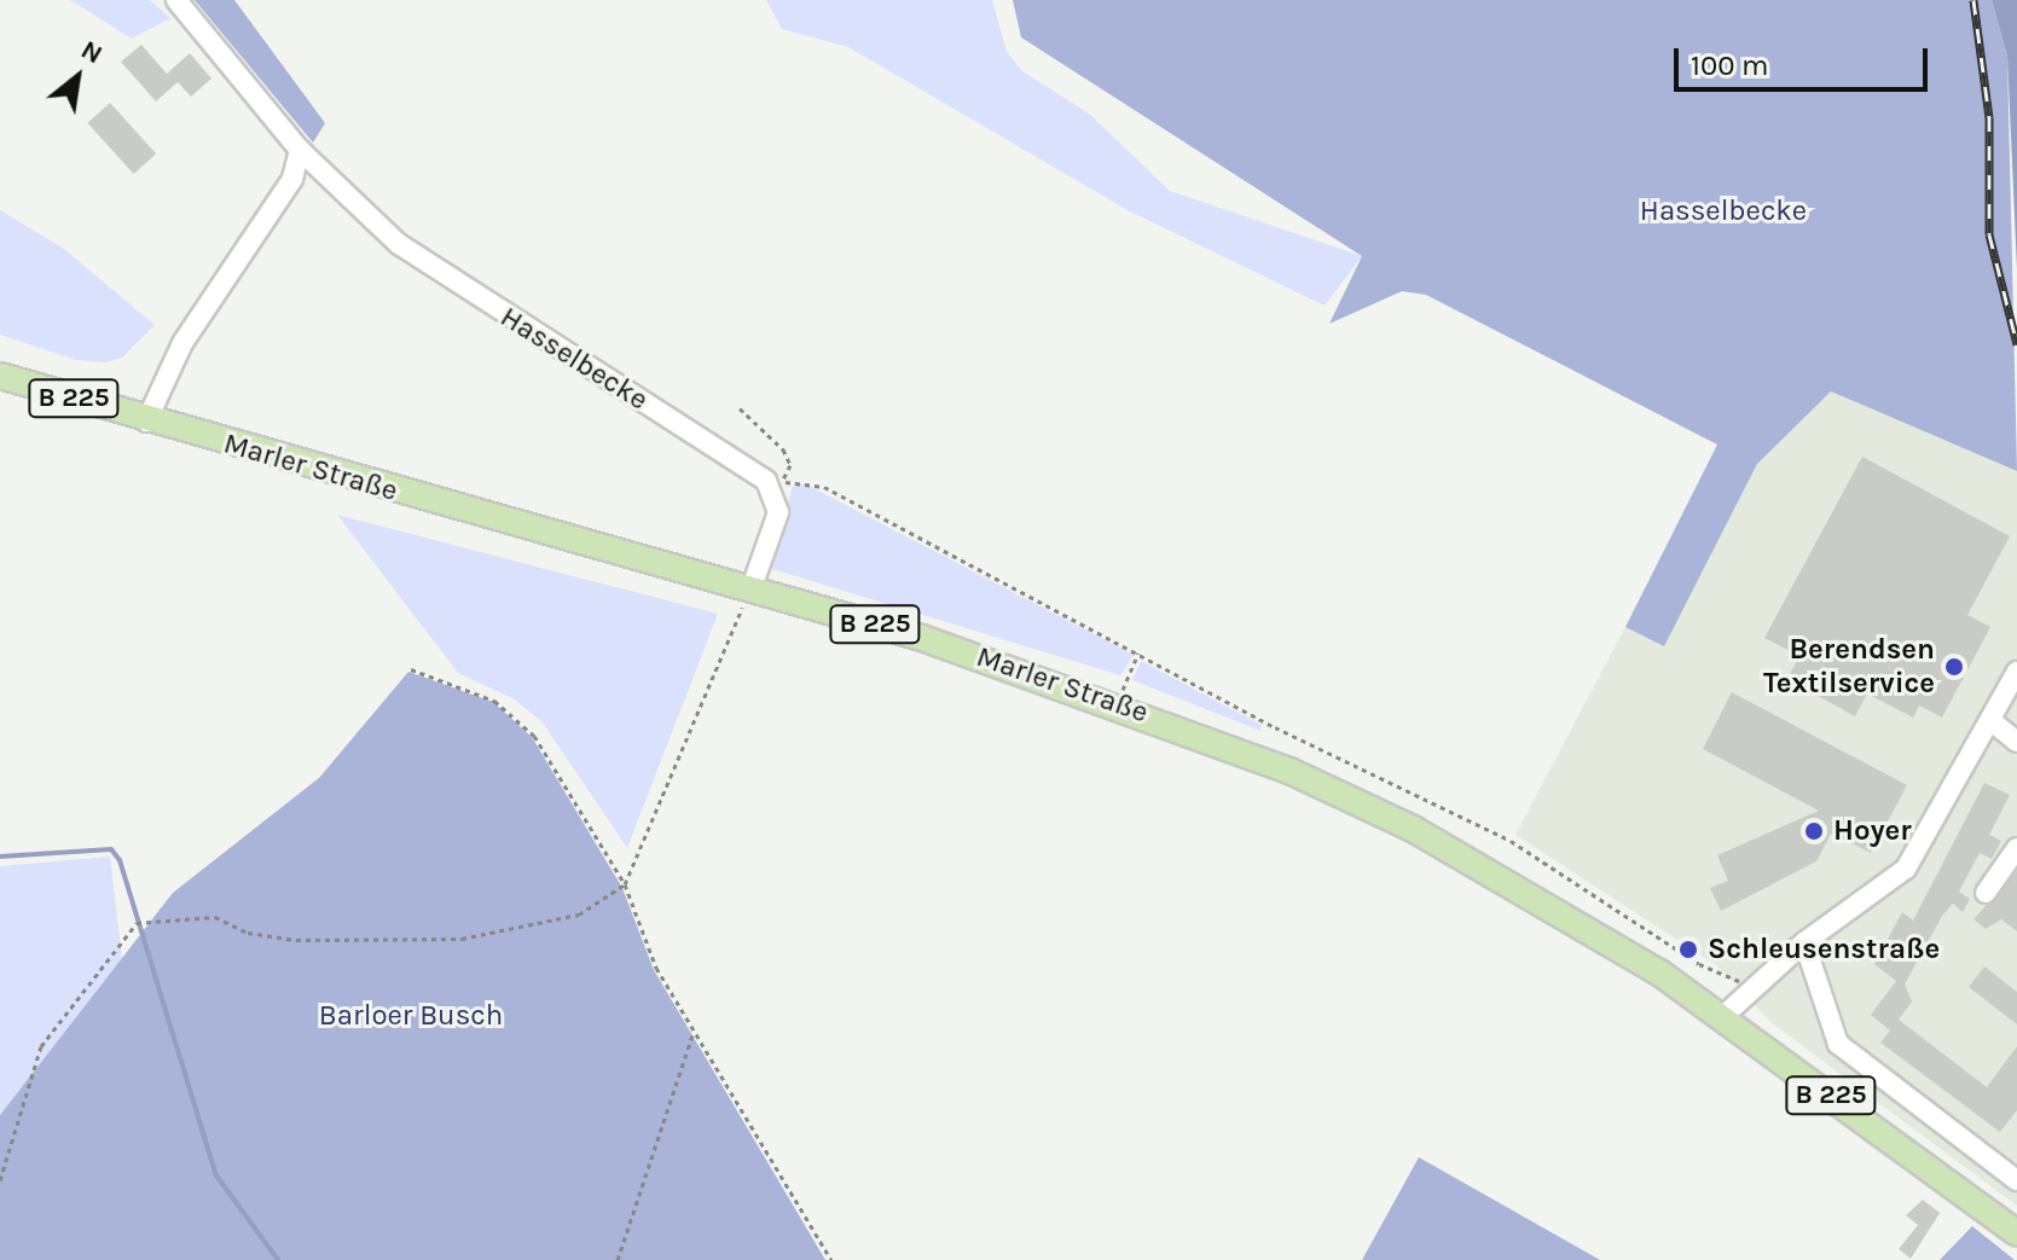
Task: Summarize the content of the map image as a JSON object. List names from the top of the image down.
{
  "streets": {
    "main road": ["B 225", "Marler Straße"],
    "street": ["Hasselbecke"]
  },
  "parks": ["Hasselbecke", "Barloer Busch"],
  "places": ["Berendsen Textilservice", "Hoyer", "Schleusenstraße"],
  "scale_bar": "100 m",
  "north": "top right"
}
